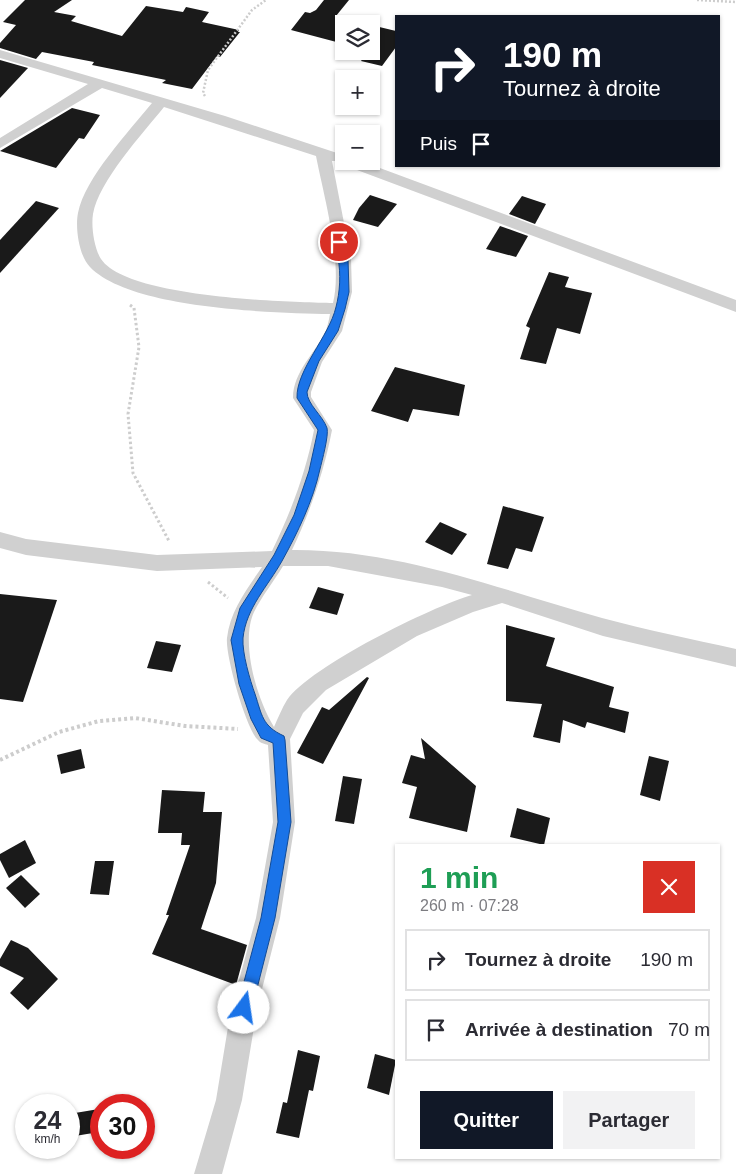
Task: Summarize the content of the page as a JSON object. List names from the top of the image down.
{
  "page": {
    "map_buttons": ["+", "−"],
    "turn": ["190 m", "Tournez à droite"],
    "then": "Puis",
    "heading": ["1 min", "260 m · 07:28"],
    "list": [
      {
        "name": "Tournez à droite",
        "value": "190 m"
      },
      {
        "name": "Arrivée à destination",
        "value": "70 m"
      }
    ],
    "buttons": ["Quitter", "Partager"],
    "speed": "24 km/h",
    "limit": "30"
  }
}
